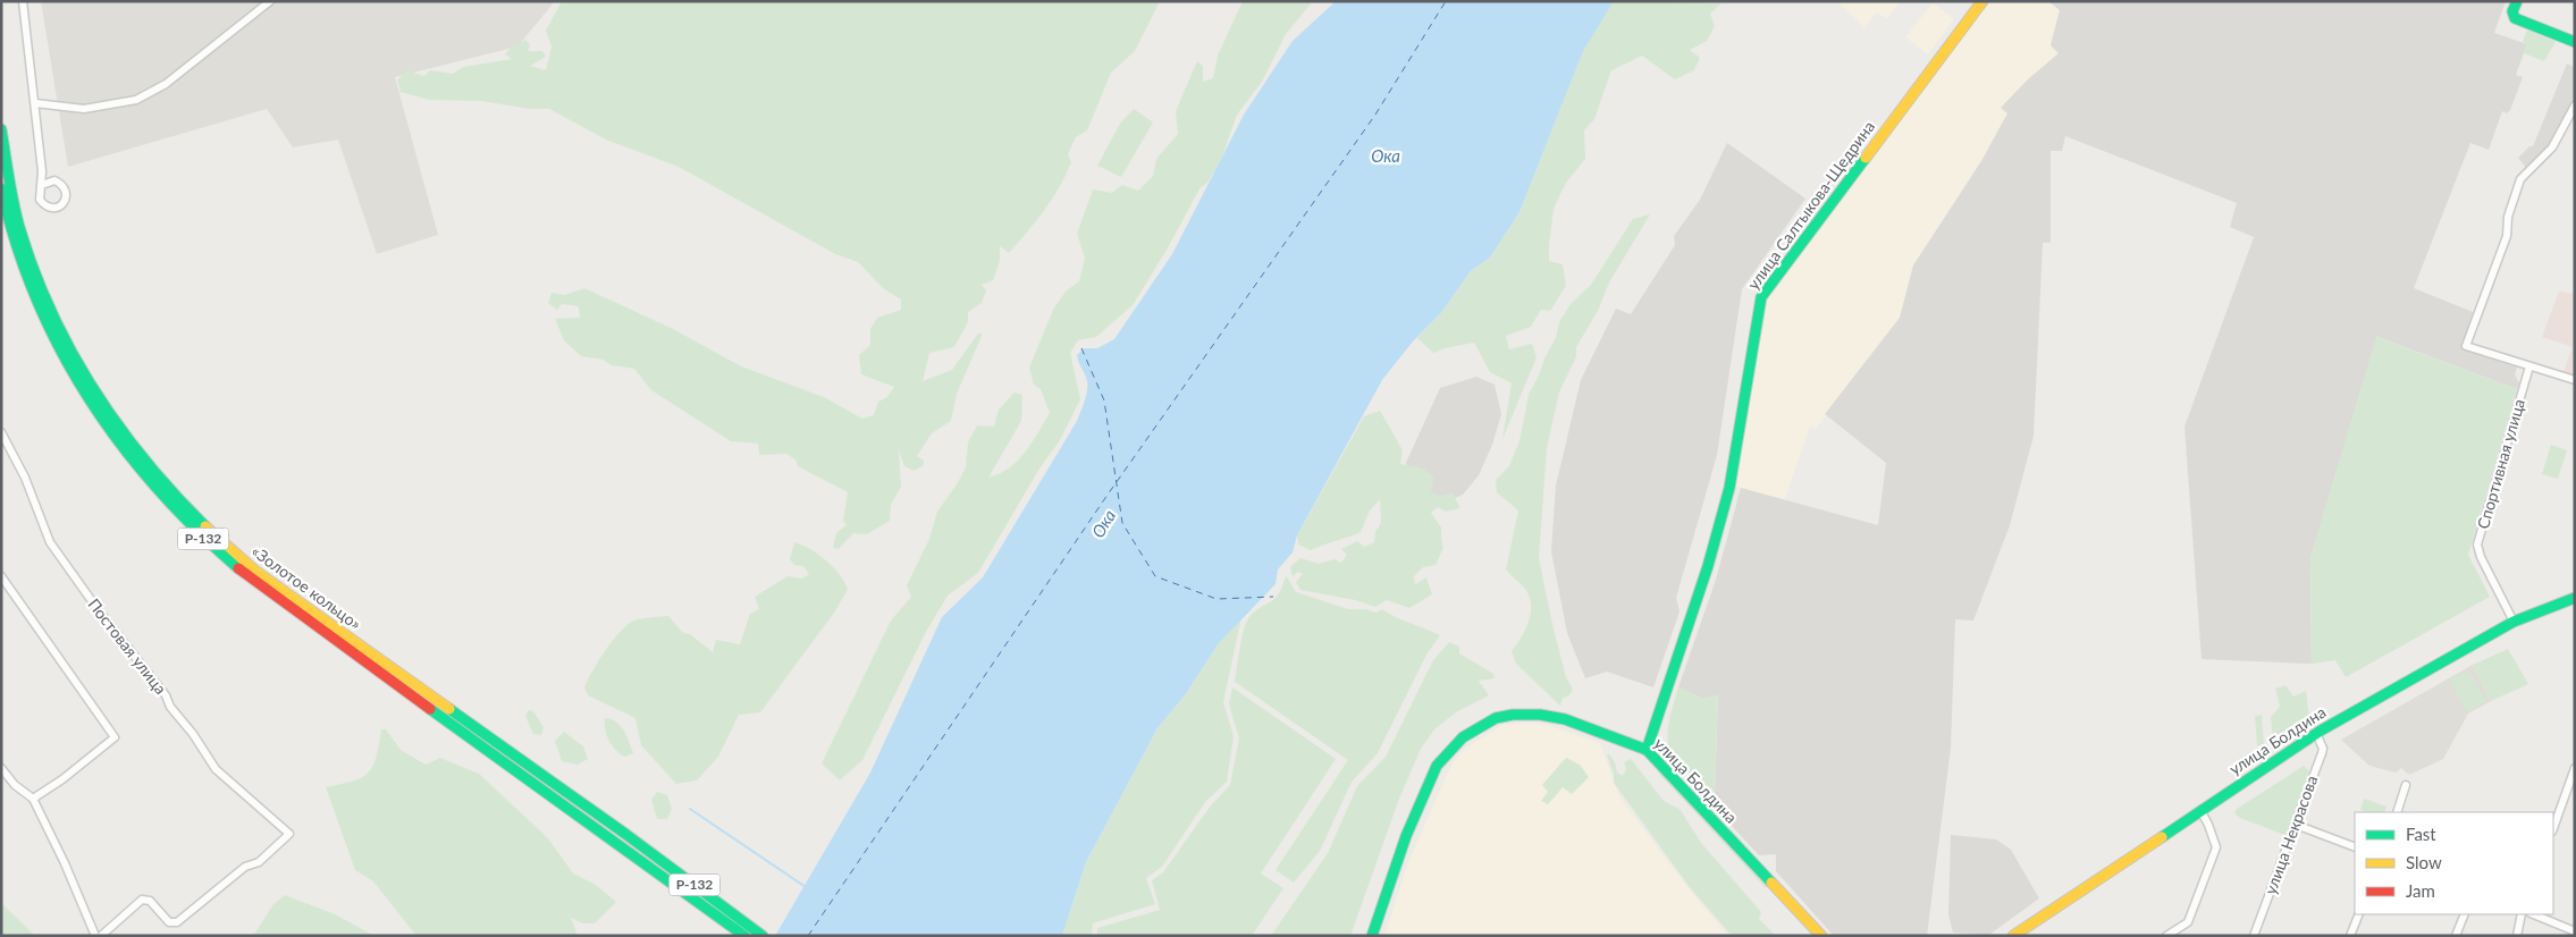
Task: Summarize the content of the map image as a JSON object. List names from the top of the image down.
{
  "streets": {
    "main road": [
      "улица Салтыкова-Щедрина",
      "Р-132",
      "«Золотое кольцо»",
      "улица Болдина"
    ],
    "street": ["Спортивная улица", "Постовая улица", "улица Некрасова"]
  },
  "crossings": [
    ["улица Салтыкова-Щедрина", "улица Болдина"],
    ["Спортивная улица", "улица Болдина"],
    ["Р-132", "«Золотое кольцо»"],
    ["улица Болдина", "улица Некрасова"]
  ],
  "water": ["Ока"],
  "legend": ["Fast", "Slow", "Jam"]
}
